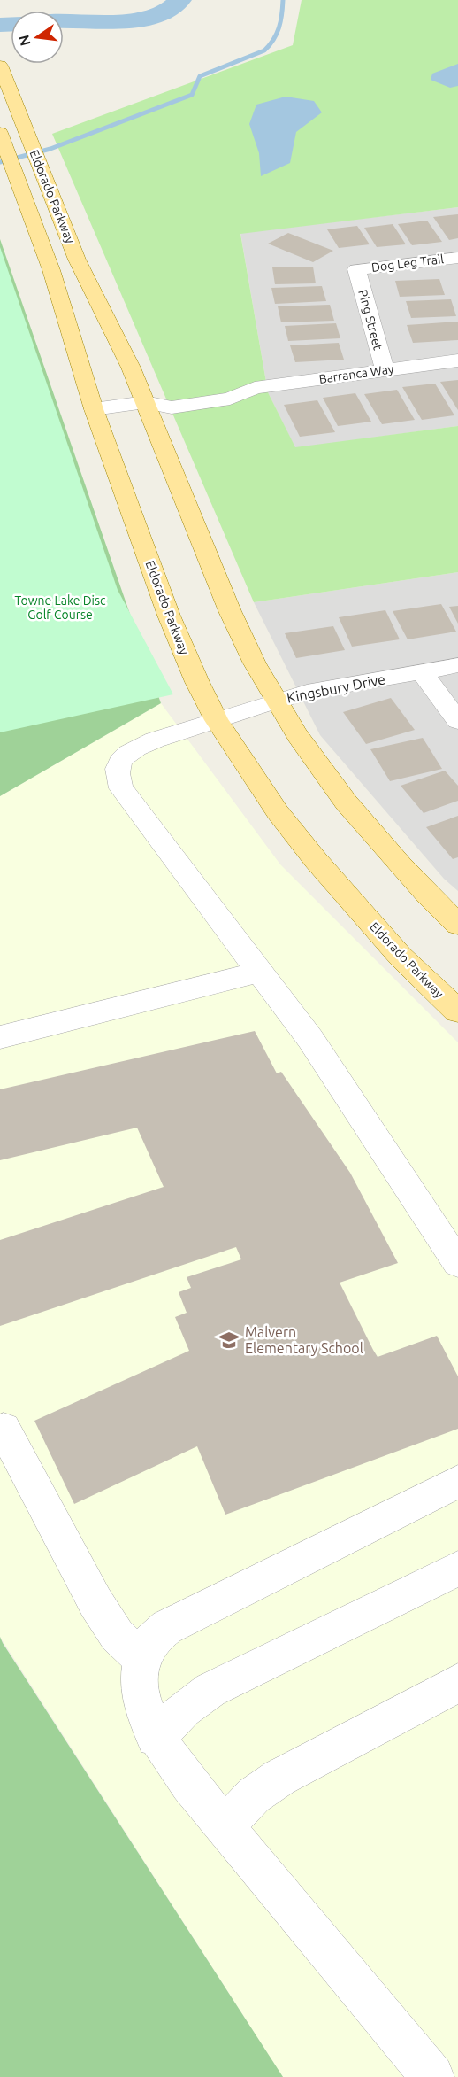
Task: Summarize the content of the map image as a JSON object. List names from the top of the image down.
{
  "streets": {
    "main road": ["Eldorado Parkway"],
    "street": [
      "Dog Leg Trail",
      "Ping Street",
      "Barranca Way",
      "Kingsbury Drive"
    ]
  },
  "crossings": [
    ["Eldorado Parkway", "Barranca Way"],
    ["Eldorado Parkway", "Kingsbury Drive"],
    ["Dog Leg Trail", "Ping Street"],
    ["Ping Street", "Barranca Way"]
  ],
  "parks": ["Towne Lake Disc Golf Course"],
  "places": {
    "school or university": ["Malvern Elementary School"]
  },
  "north": "left"
}
